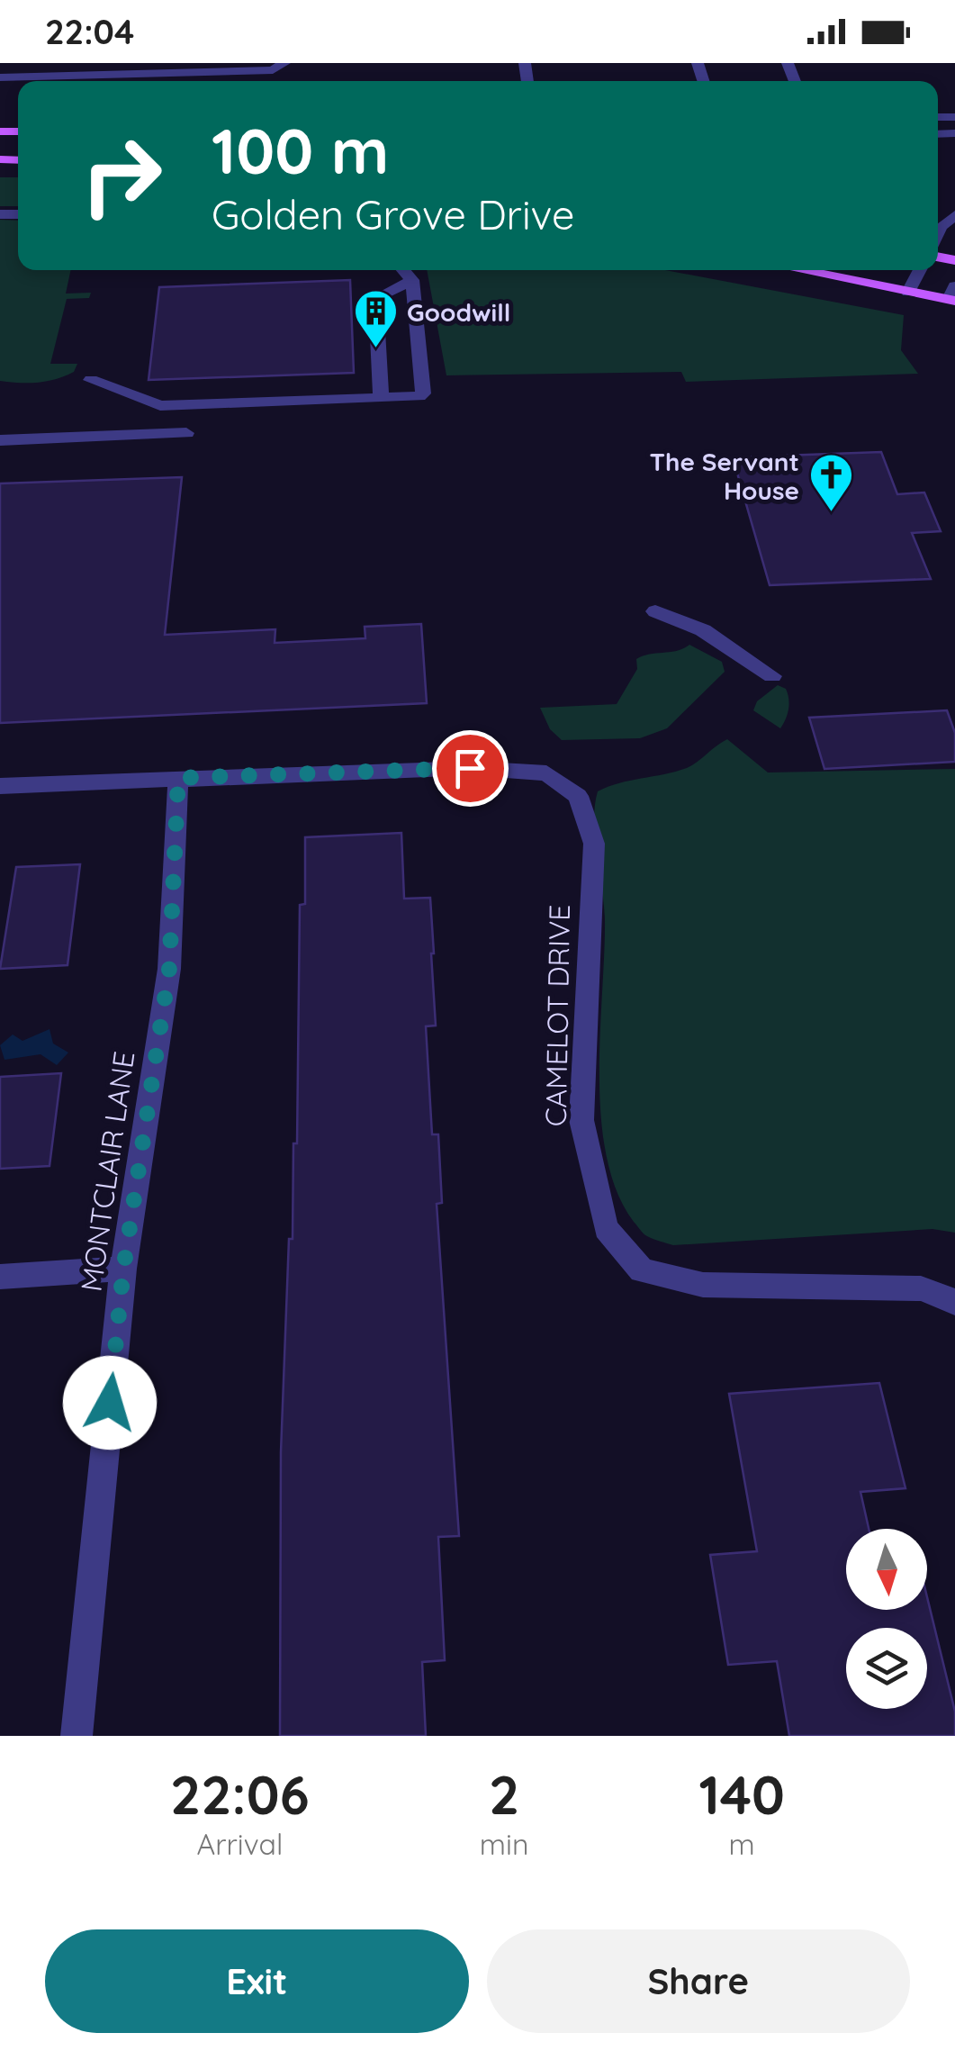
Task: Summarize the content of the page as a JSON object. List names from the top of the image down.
{
  "streets": {
    "street": ["CAMELOT DRIVE", "MONTCLAIR LANE"]
  },
  "crossings": [
    ["CAMELOT DRIVE", "MONTCLAIR LANE"]
  ],
  "places": {
    "building": ["Goodwill"],
    "church": ["The Servant House"]
  },
  "north": "bottom",
  "page": {
    "status": "22:04",
    "turn": ["100 m", "Golden Grove Drive"],
    "eta": [
      "22:06",
      "Arrival",
      "2",
      "min",
      "140",
      "m"
    ],
    "buttons": ["Exit", "Share"]
  }
}
